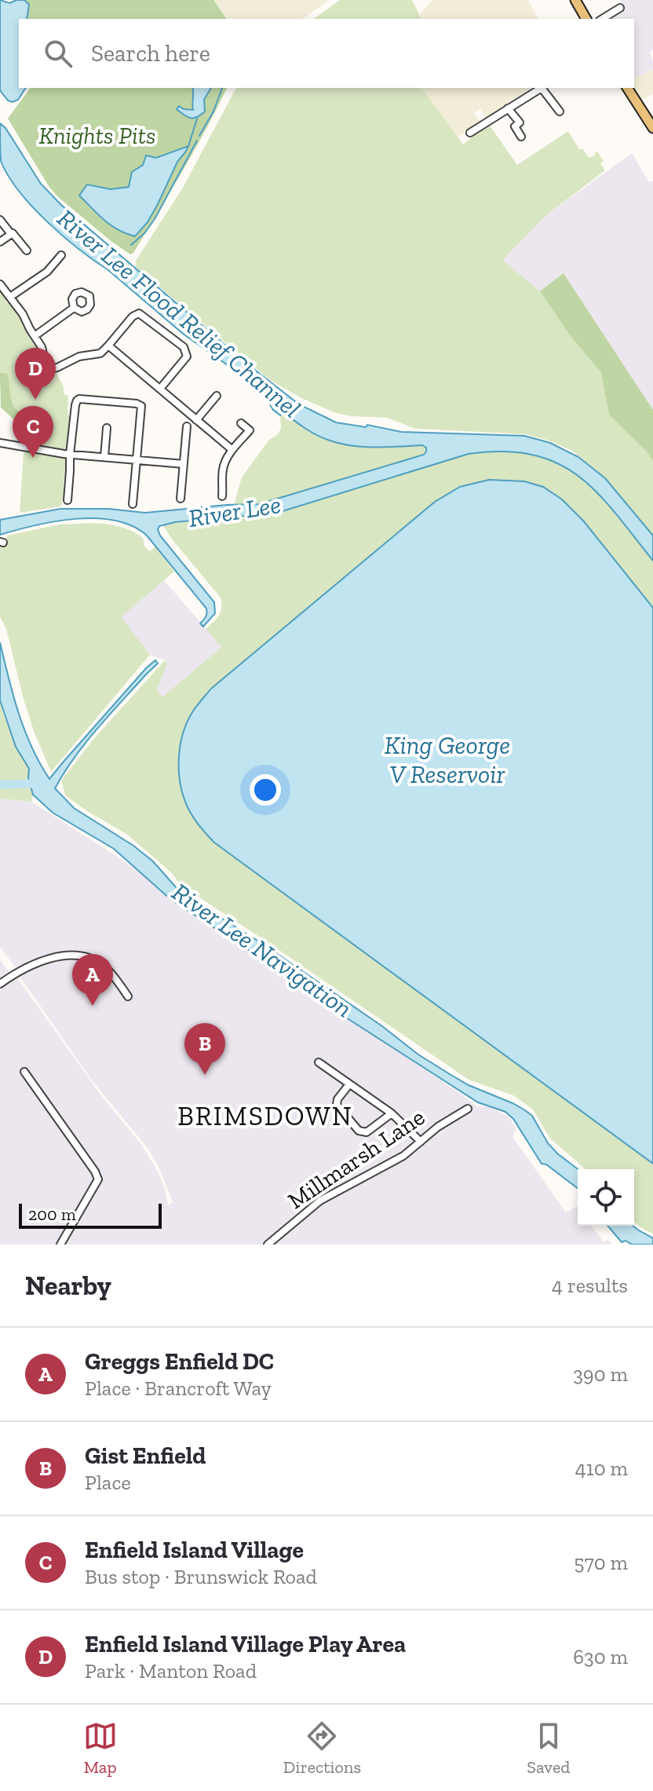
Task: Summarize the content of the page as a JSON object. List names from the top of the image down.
{
  "streets": {
    "street": ["Millmarsh Lane"]
  },
  "districts": ["BRIMSDOWN"],
  "water": [
    "River Lee Flood Relief Channel",
    "River Lee",
    "King George V Reservoir",
    "River Lee Navigation"
  ],
  "parks": ["Knights Pits"],
  "scale_bar": "200 m",
  "page": {
    "search": "Search here",
    "pins": [
      "D",
      "C",
      "A",
      "B"
    ],
    "scale": "200 m",
    "heading": ["Nearby", "4 results"],
    "list": [
      {
        "mark": "A",
        "name": "Greggs Enfield DC",
        "note": "Place · Brancroft Way",
        "value": "390 m"
      },
      {
        "mark": "B",
        "name": "Gist Enfield",
        "note": "Place",
        "value": "410 m"
      },
      {
        "mark": "C",
        "name": "Enfield Island Village",
        "note": "Bus stop · Brunswick Road",
        "value": "570 m"
      },
      {
        "mark": "D",
        "name": "Enfield Island Village Play Area",
        "note": "Park · Manton Road",
        "value": "630 m"
      }
    ],
    "nav": ["Map", "Directions", "Saved"]
  }
}
